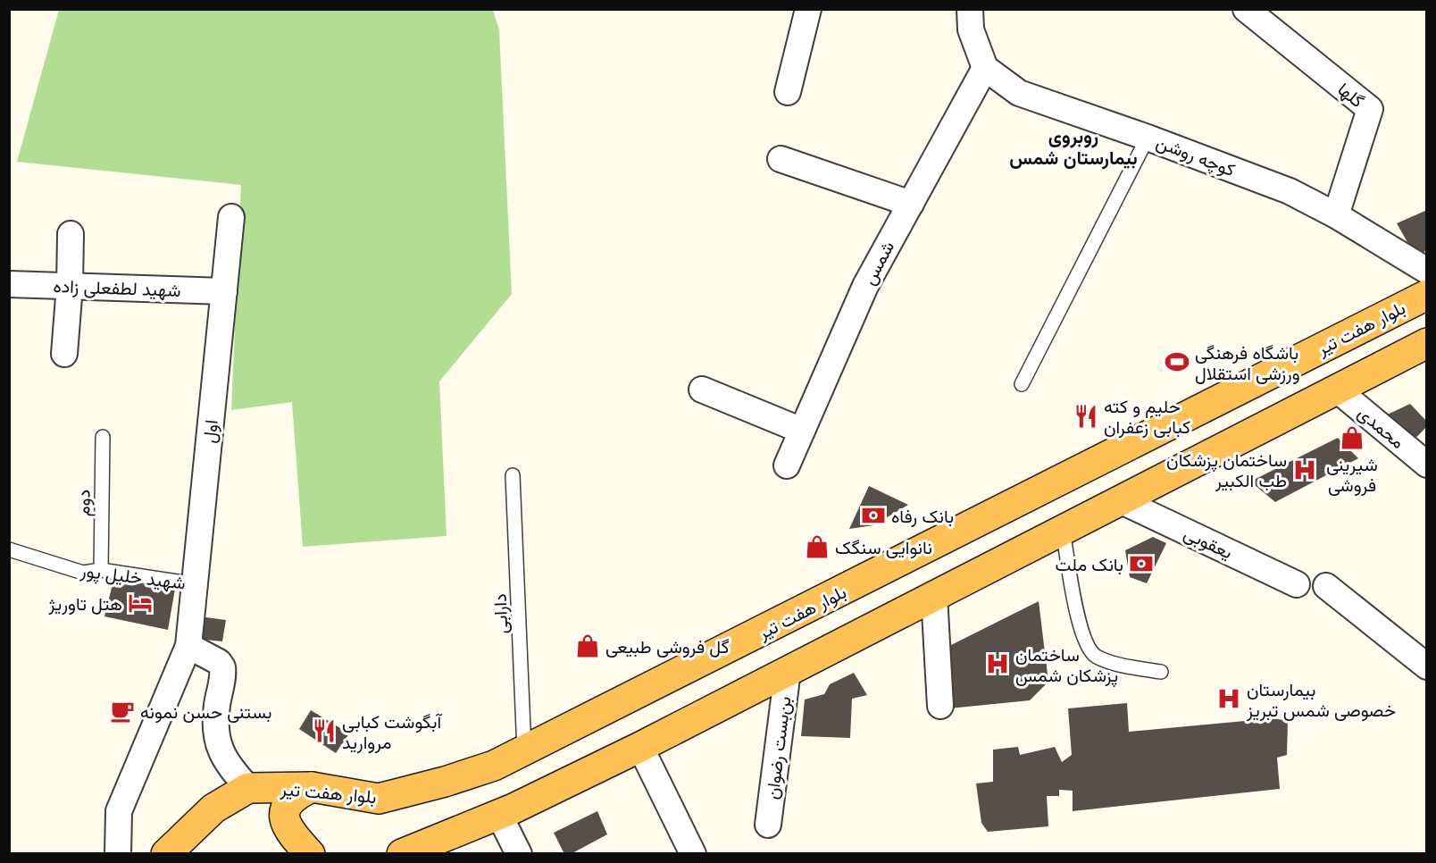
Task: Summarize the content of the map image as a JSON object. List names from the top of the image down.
{
  "streets": {
    "highway": ["بلوار هفت تیر"],
    "street": [
      "گلها",
      "کوچه روشن",
      "شمس",
      "شهید لطفعلی زاده",
      "محمدی",
      "اول",
      "یعقوبی",
      "بن‌بست رضوان"
    ],
    "lane": ["دوم", "شهید خلیل پور", "دارابی"]
  },
  "crossings": [
    ["گلها", "کوچه روشن"],
    ["کوچه روشن", "شمس"],
    ["شهید لطفعلی زاده", "اول"],
    ["بلوار هفت تیر", "دارابی"],
    ["اول", "شهید خلیل پور"],
    ["دوم", "شهید خلیل پور"]
  ],
  "districts": ["روبروی بیمارستان شمس"],
  "places": {
    "sports": ["باشگاه فرهنگی ورزشی استقلال"],
    "restaurant": ["حلیم و کته کبابی زعفران", "آبگوشت کبابی مروارید"],
    "shop": ["شیرینی فروشی", "نانوایی سنگک", "گل فروشی طبیعی"],
    "hospital": ["ساختمان پزشکان طب الکبیر", "ساختمان پزشکان شمس", "بیمارستان خصوصی شمس تبریز"],
    "bank": ["بانک رفاه", "بانک ملت"],
    "hotel": ["هتل تاوریژ"],
    "cafe": ["بستنی حسن نمونه"]
  }
}
